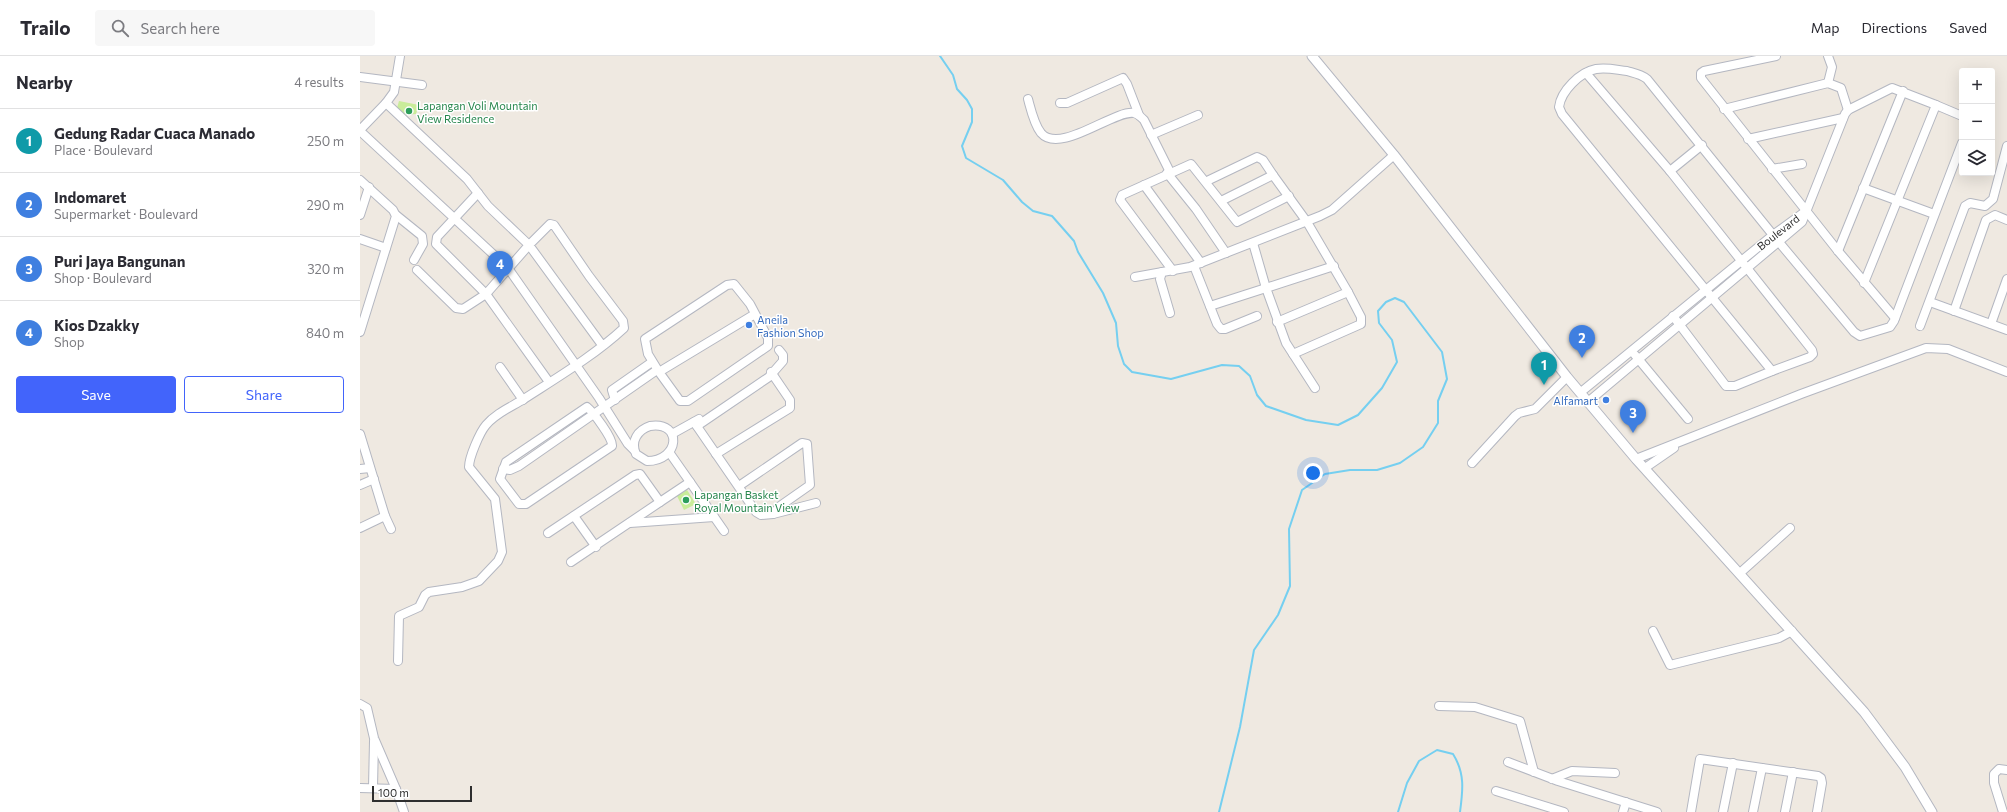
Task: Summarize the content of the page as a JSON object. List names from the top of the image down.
{
  "streets": {
    "street": ["Boulevard"]
  },
  "places": [
    "Lapangan Voli Mountain View Residence",
    "Aneila Fashion Shop",
    "Alfamart",
    "Lapangan Basket Royal Mountain View"
  ],
  "scale_bar": "100 m",
  "page": {
    "header": "Trailo",
    "search": "Search here",
    "nav": ["Map", "Directions", "Saved"],
    "heading": ["Nearby", "4 results"],
    "map_buttons": ["+", "−"],
    "list": [
      {
        "mark": "1",
        "name": "Gedung Radar Cuaca Manado",
        "note": "Place · Boulevard",
        "value": "250 m"
      },
      {
        "mark": "2",
        "name": "Indomaret",
        "note": "Supermarket · Boulevard",
        "value": "290 m"
      },
      {
        "mark": "3",
        "name": "Puri Jaya Bangunan",
        "note": "Shop · Boulevard",
        "value": "320 m"
      },
      {
        "mark": "4",
        "name": "Kios Dzakky",
        "note": "Shop",
        "value": "840 m"
      }
    ],
    "pins": [
      "4",
      "2",
      "1",
      "3"
    ],
    "buttons": ["Save", "Share"],
    "scale": "100 m"
  }
}
